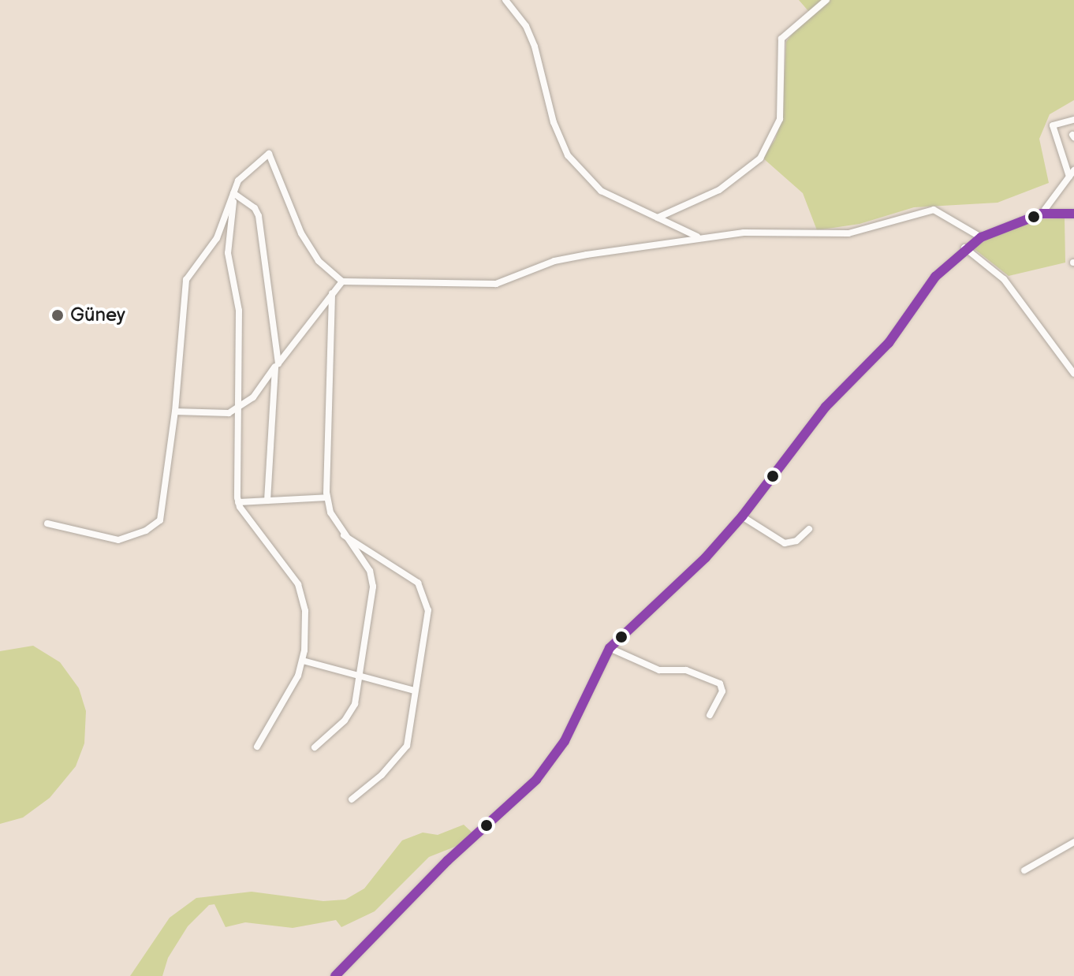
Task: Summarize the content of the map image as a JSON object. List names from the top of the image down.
{
  "places": ["Güney"]
}
